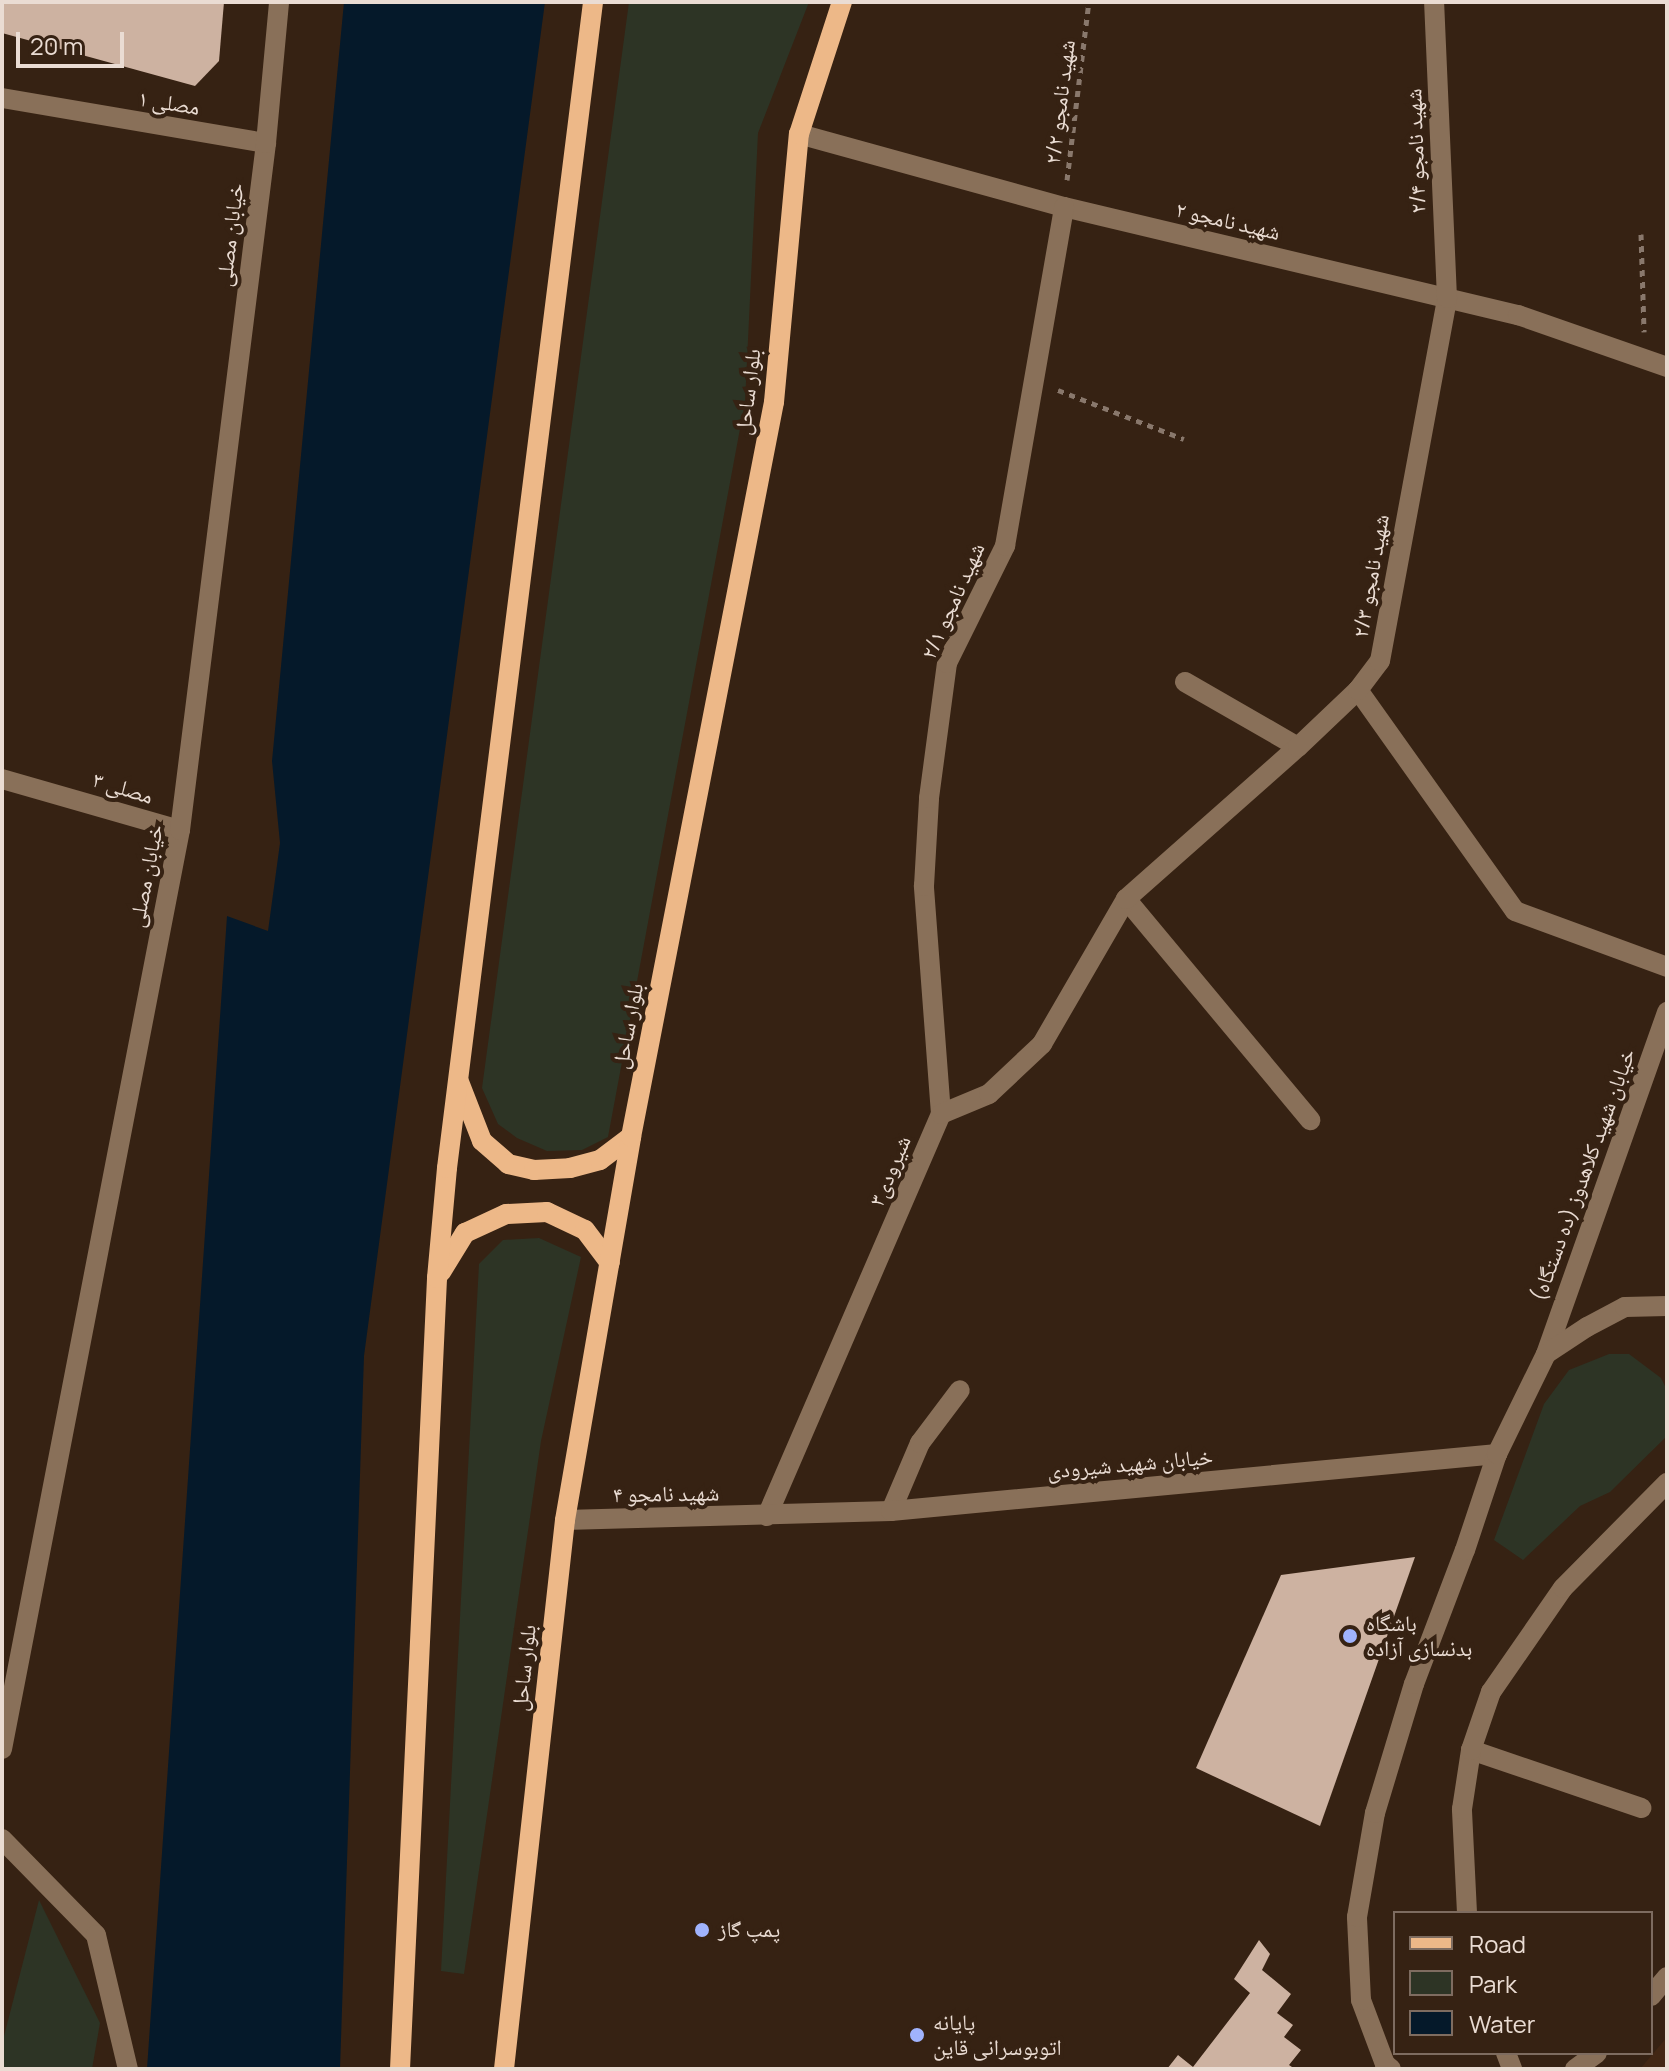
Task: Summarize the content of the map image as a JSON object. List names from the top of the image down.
{
  "streets": {
    "main road": ["بلوار ساحل"],
    "street": [
      "مصلی ۱",
      "شهید نامجو ۲/۴",
      "شهید نامجو ۲",
      "خیابان مصلی",
      "شهید نامجو ۲/۳",
      "شهید نامجو ۲/۱",
      "مصلی ۳",
      "شیرودی۳",
      "خیابان شهید کلاهدوز (ده دستگاه)",
      "خیابان شهید شیرودی",
      "شهید نامجو ۴"
    ],
    "path": ["شهید نامجو ۲/۲"]
  },
  "crossings": [
    ["شهید نامجو ۲/۲", "شهید نامجو ۲"],
    ["شهید نامجو ۲/۲", "شهید نامجو ۲/۱"],
    ["مصلی ۱", "خیابان مصلی"],
    ["شهید نامجو ۲/۴", "شهید نامجو ۲"],
    ["شهید نامجو ۲/۴", "شهید نامجو ۲/۳"],
    ["شهید نامجو ۲", "بلوار ساحل"],
    ["شهید نامجو ۲", "شهید نامجو ۲/۳"],
    ["شهید نامجو ۲", "شهید نامجو ۲/۱"],
    ["خیابان مصلی", "مصلی ۳"],
    ["بلوار ساحل", "شهید نامجو ۴"],
    ["شهید نامجو ۲/۱", "شیرودی۳"],
    ["شیرودی۳", "خیابان شهید شیرودی"],
    ["شیرودی۳", "شهید نامجو ۴"],
    ["خیابان شهید کلاهدوز (ده دستگاه)", "خیابان شهید شیرودی"],
    ["خیابان شهید شیرودی", "شهید نامجو ۴"]
  ],
  "places": ["باشگاه بدنسازی آزاده", "پمپ گاز", "پایانه اتوبوسرانی قاین"],
  "legend": ["Road", "Park", "Water"],
  "scale_bar": "20 m"
}
